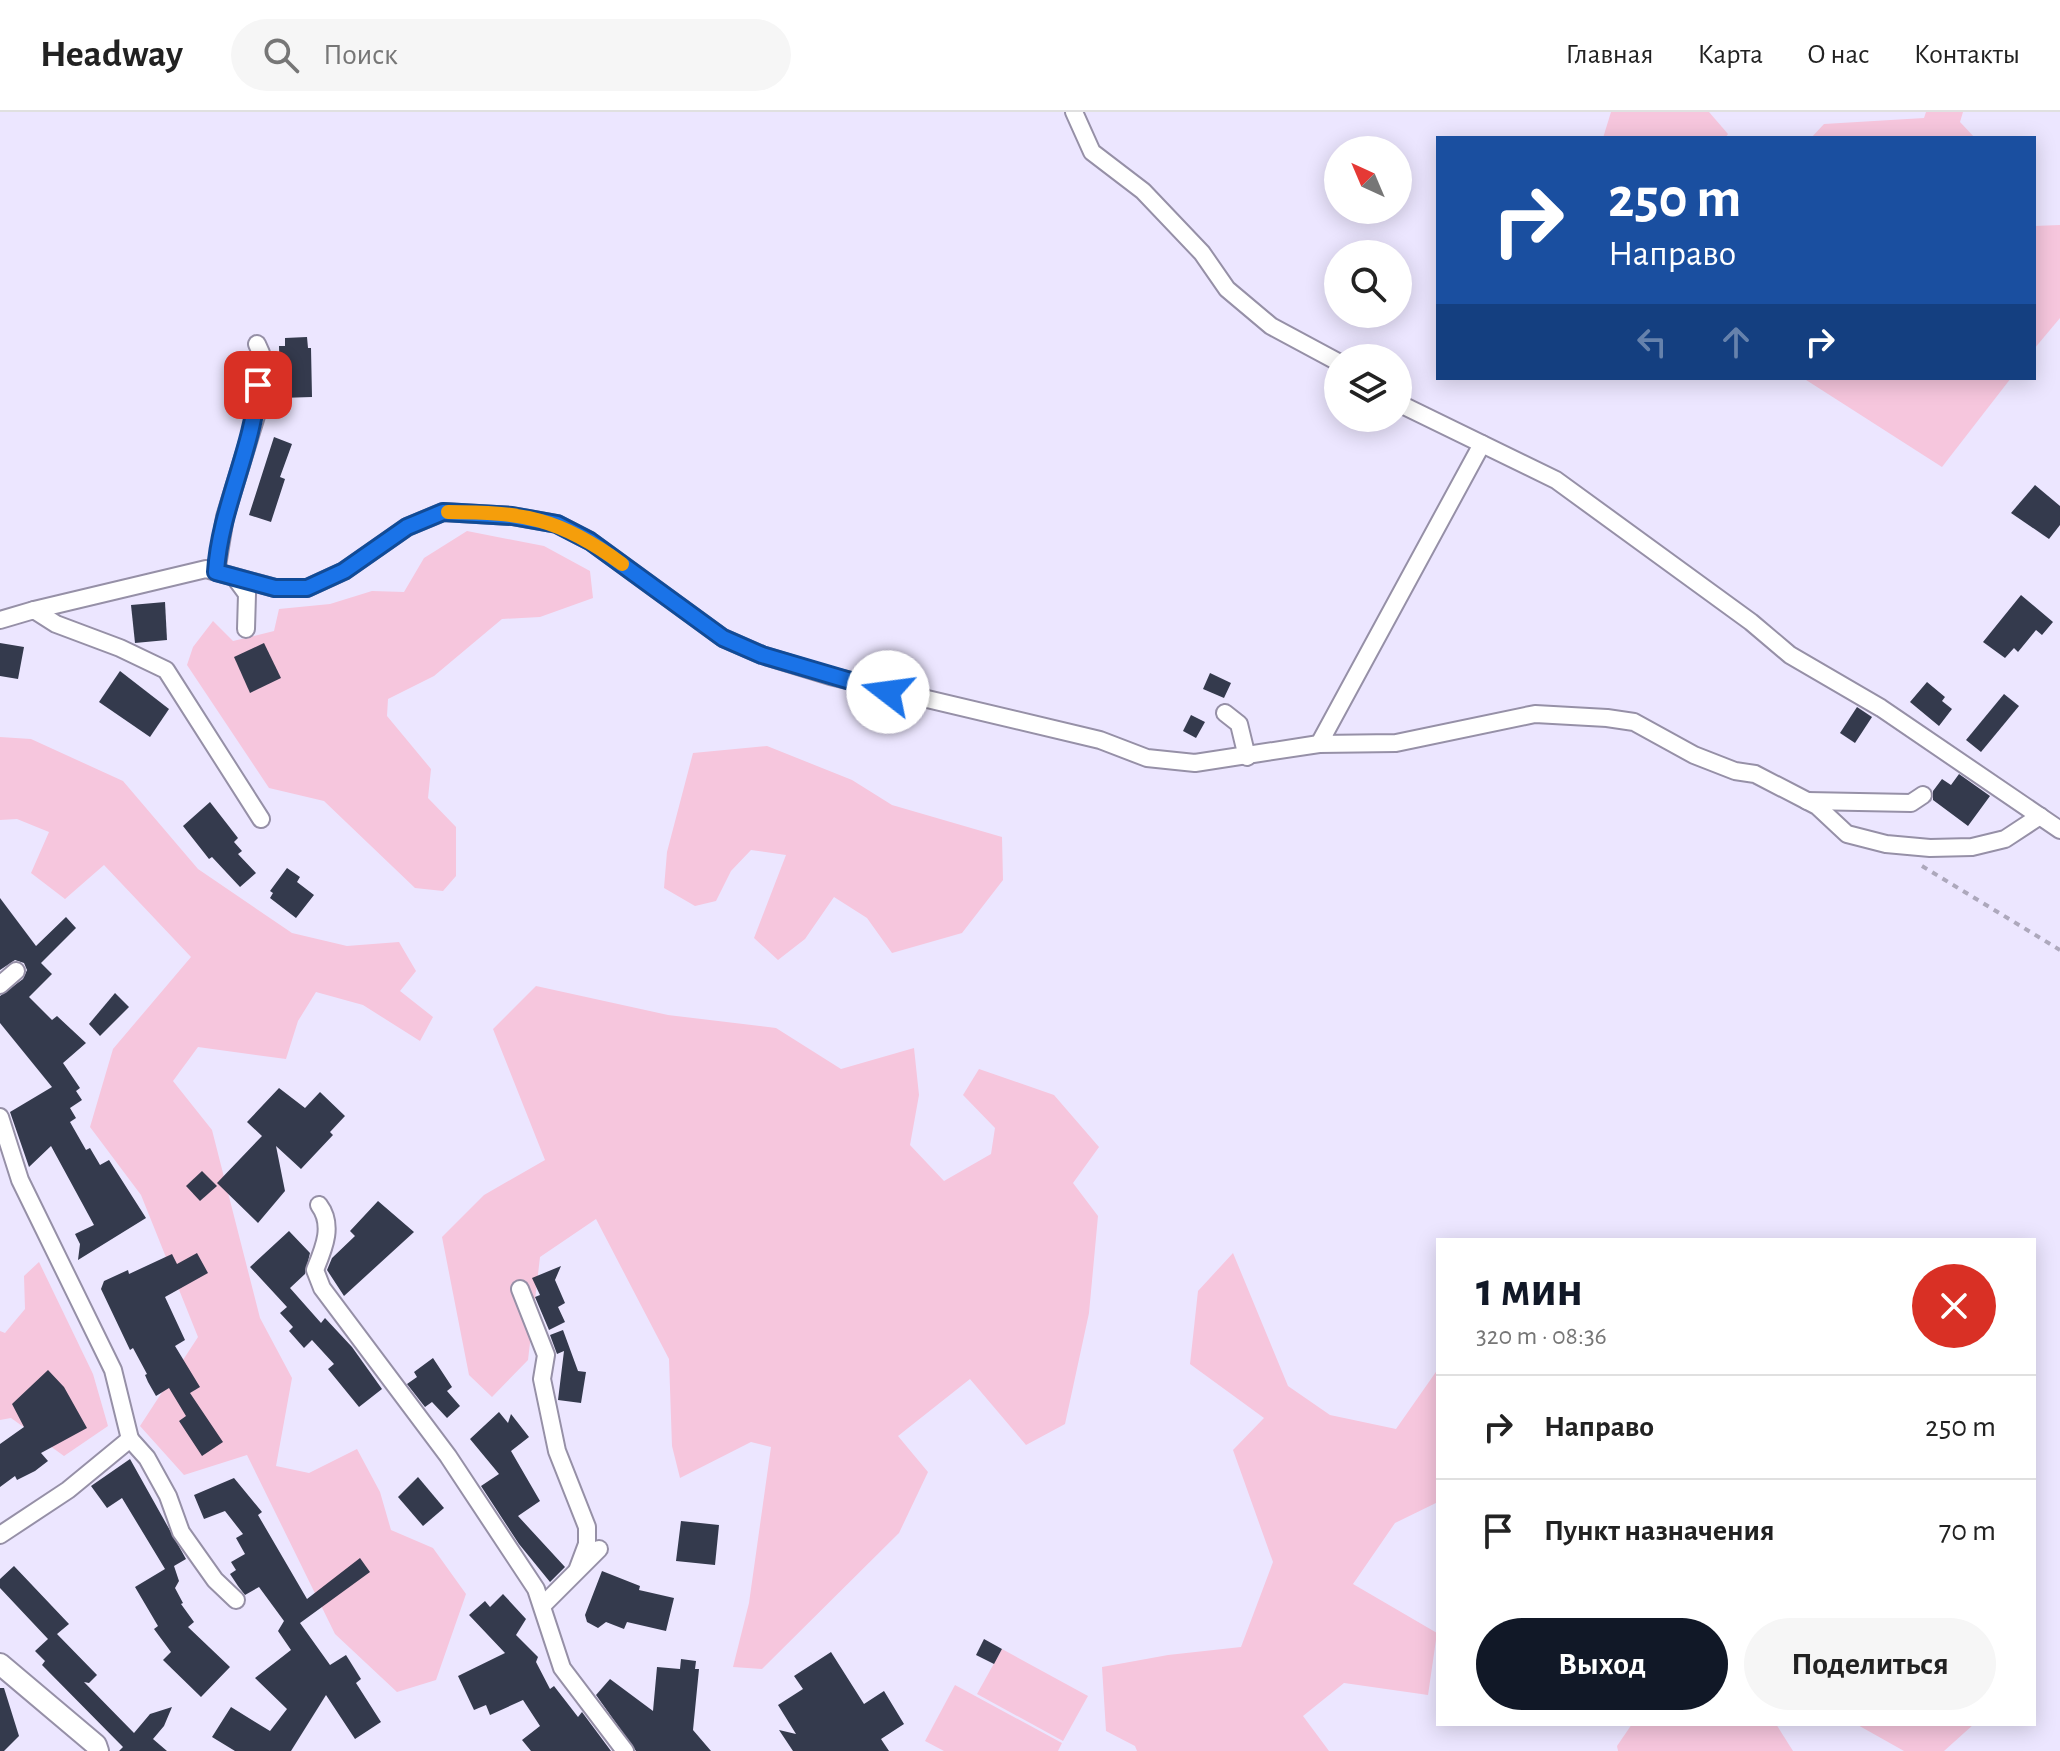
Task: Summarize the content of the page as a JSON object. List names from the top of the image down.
{
  "north": "top left",
  "page": {
    "header": "Headway",
    "search": "Поиск",
    "nav": [
      "Главная",
      "Карта",
      "О нас",
      "Контакты"
    ],
    "turn": ["250 m", "Направо"],
    "heading": ["1 мин", "320 m · 08:36"],
    "list": [
      {
        "name": "Направо",
        "value": "250 m"
      },
      {
        "name": "Пункт назначения",
        "value": "70 m"
      }
    ],
    "buttons": ["Выход", "Поделиться"]
  }
}
